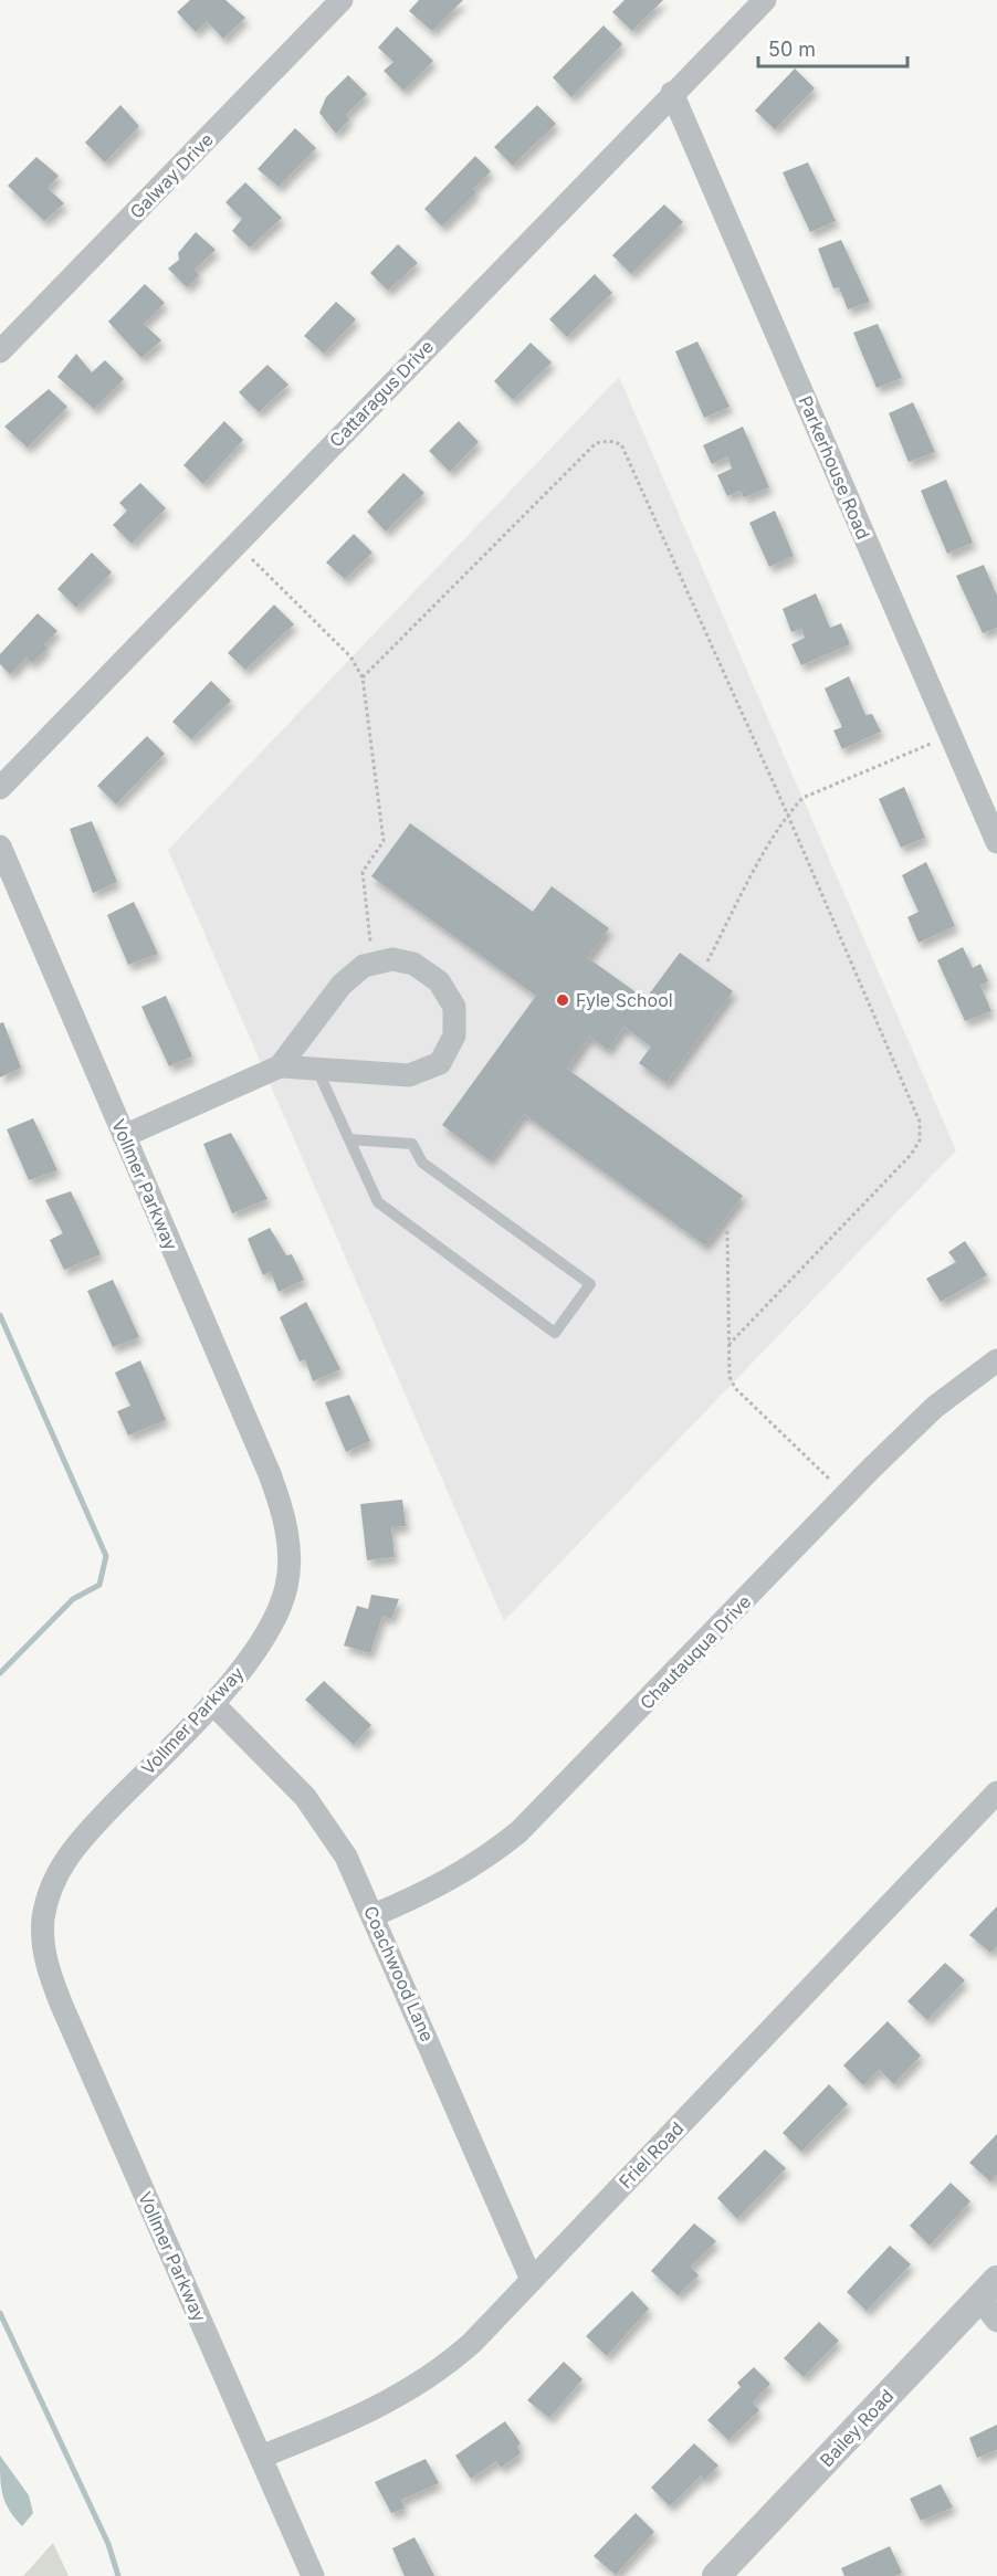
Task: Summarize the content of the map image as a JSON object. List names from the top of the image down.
{
  "streets": {
    "street": [
      "Galway Drive",
      "Cattaragus Drive",
      "Parkerhouse Road",
      "Vollmer Parkway",
      "Chautauqua Drive",
      "Coachwood Lane",
      "Friel Road",
      "Bailey Road"
    ]
  },
  "crossings": [
    ["Cattaragus Drive", "Parkerhouse Road"],
    ["Vollmer Parkway", "Coachwood Lane"],
    ["Vollmer Parkway", "Friel Road"],
    ["Chautauqua Drive", "Coachwood Lane"],
    ["Coachwood Lane", "Friel Road"]
  ],
  "places": ["Fyle School"],
  "scale_bar": "50 m"
}
